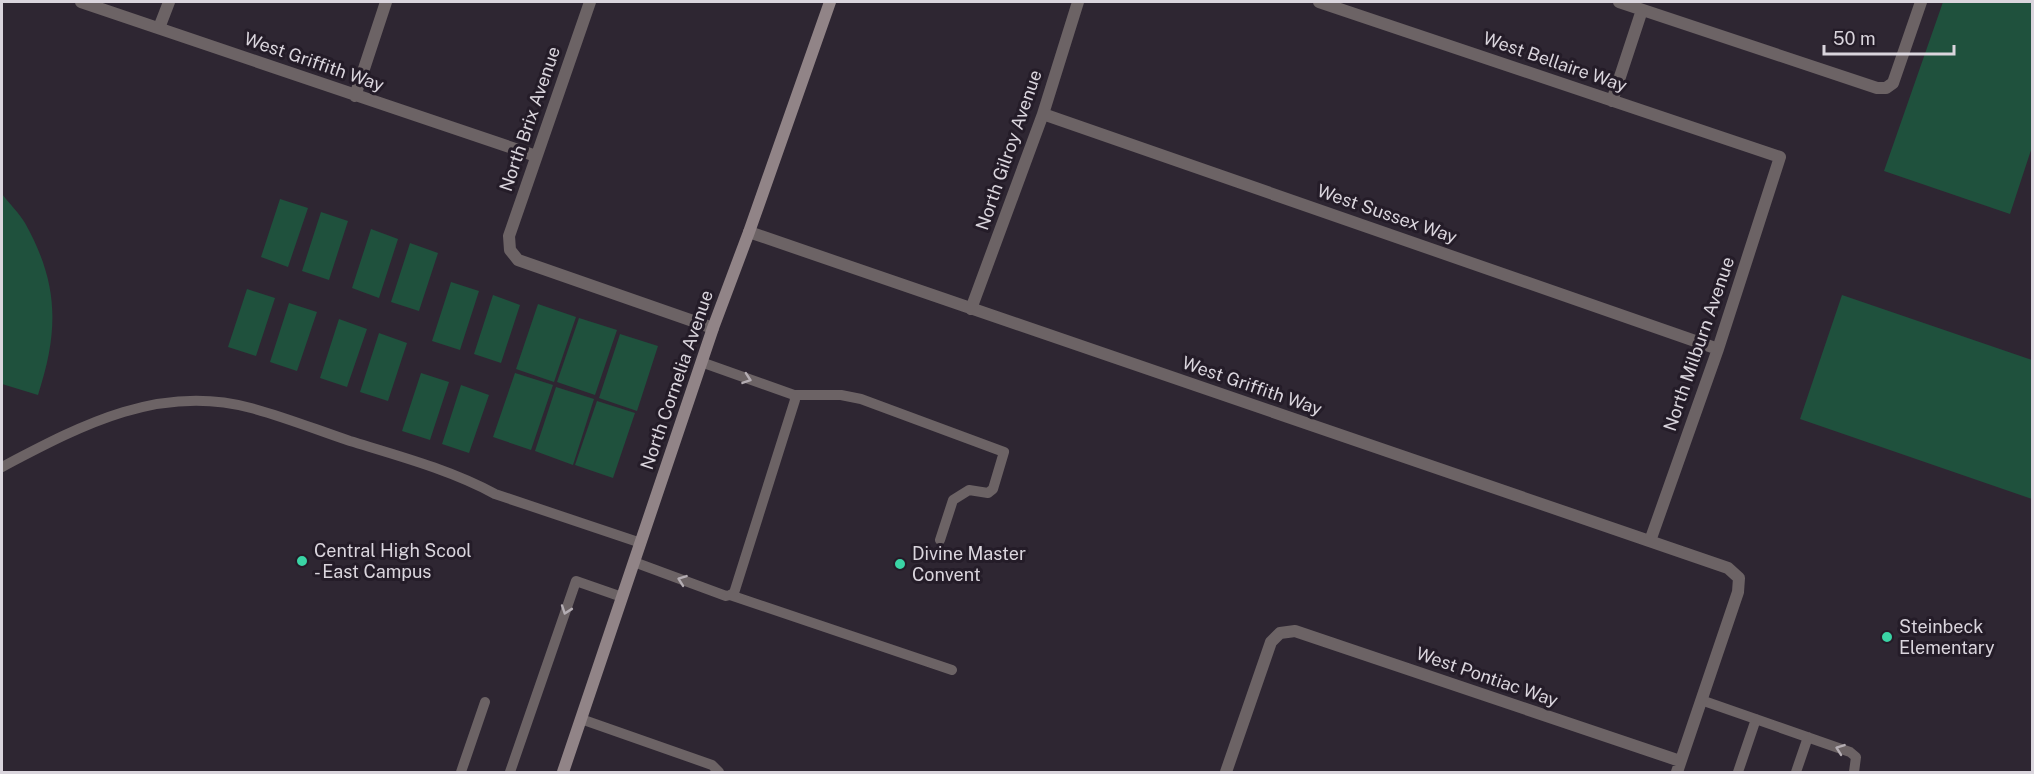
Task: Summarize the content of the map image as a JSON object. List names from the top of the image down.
{
  "streets": {
    "street": [
      "West Griffith Way",
      "West Bellaire Way",
      "North Brix Avenue",
      "North Gilroy Avenue",
      "West Sussex Way",
      "North Milburn Avenue",
      "North Cornelia Avenue",
      "West Pontiac Way"
    ]
  },
  "crossings": [
    ["West Griffith Way", "North Brix Avenue"],
    ["West Griffith Way", "North Gilroy Avenue"],
    ["West Griffith Way", "North Milburn Avenue"],
    ["West Griffith Way", "North Cornelia Avenue"],
    ["West Bellaire Way", "North Milburn Avenue"],
    ["North Brix Avenue", "North Cornelia Avenue"],
    ["North Gilroy Avenue", "West Sussex Way"],
    ["West Sussex Way", "North Milburn Avenue"]
  ],
  "places": ["Central High Scool - East Campus", "Divine Master Convent", "Steinbeck Elementary"],
  "scale_bar": "50 m"
}
